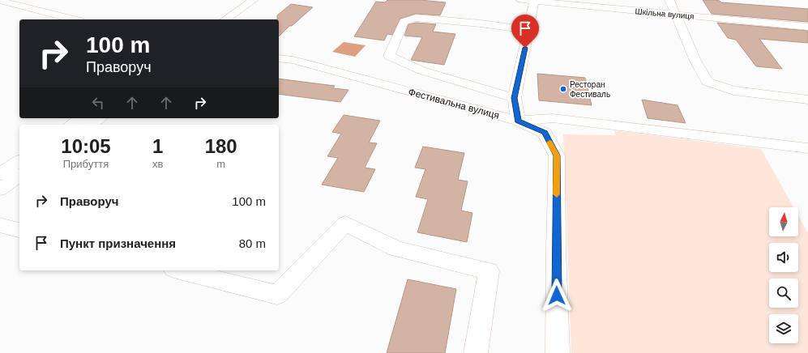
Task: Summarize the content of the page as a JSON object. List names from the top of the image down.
{
  "streets": {
    "street": ["Шкільна вулиця", "Фестивальна вулиця"]
  },
  "places": ["Ресторан Фестиваль"],
  "north": "top",
  "page": {
    "turn": ["100 m", "Праворуч"],
    "eta": [
      "10:05",
      "Прибуття",
      "1",
      "хв",
      "180",
      "m"
    ],
    "list": [
      {
        "name": "Праворуч",
        "value": "100 m"
      },
      {
        "name": "Пункт призначення",
        "value": "80 m"
      }
    ]
  }
}
